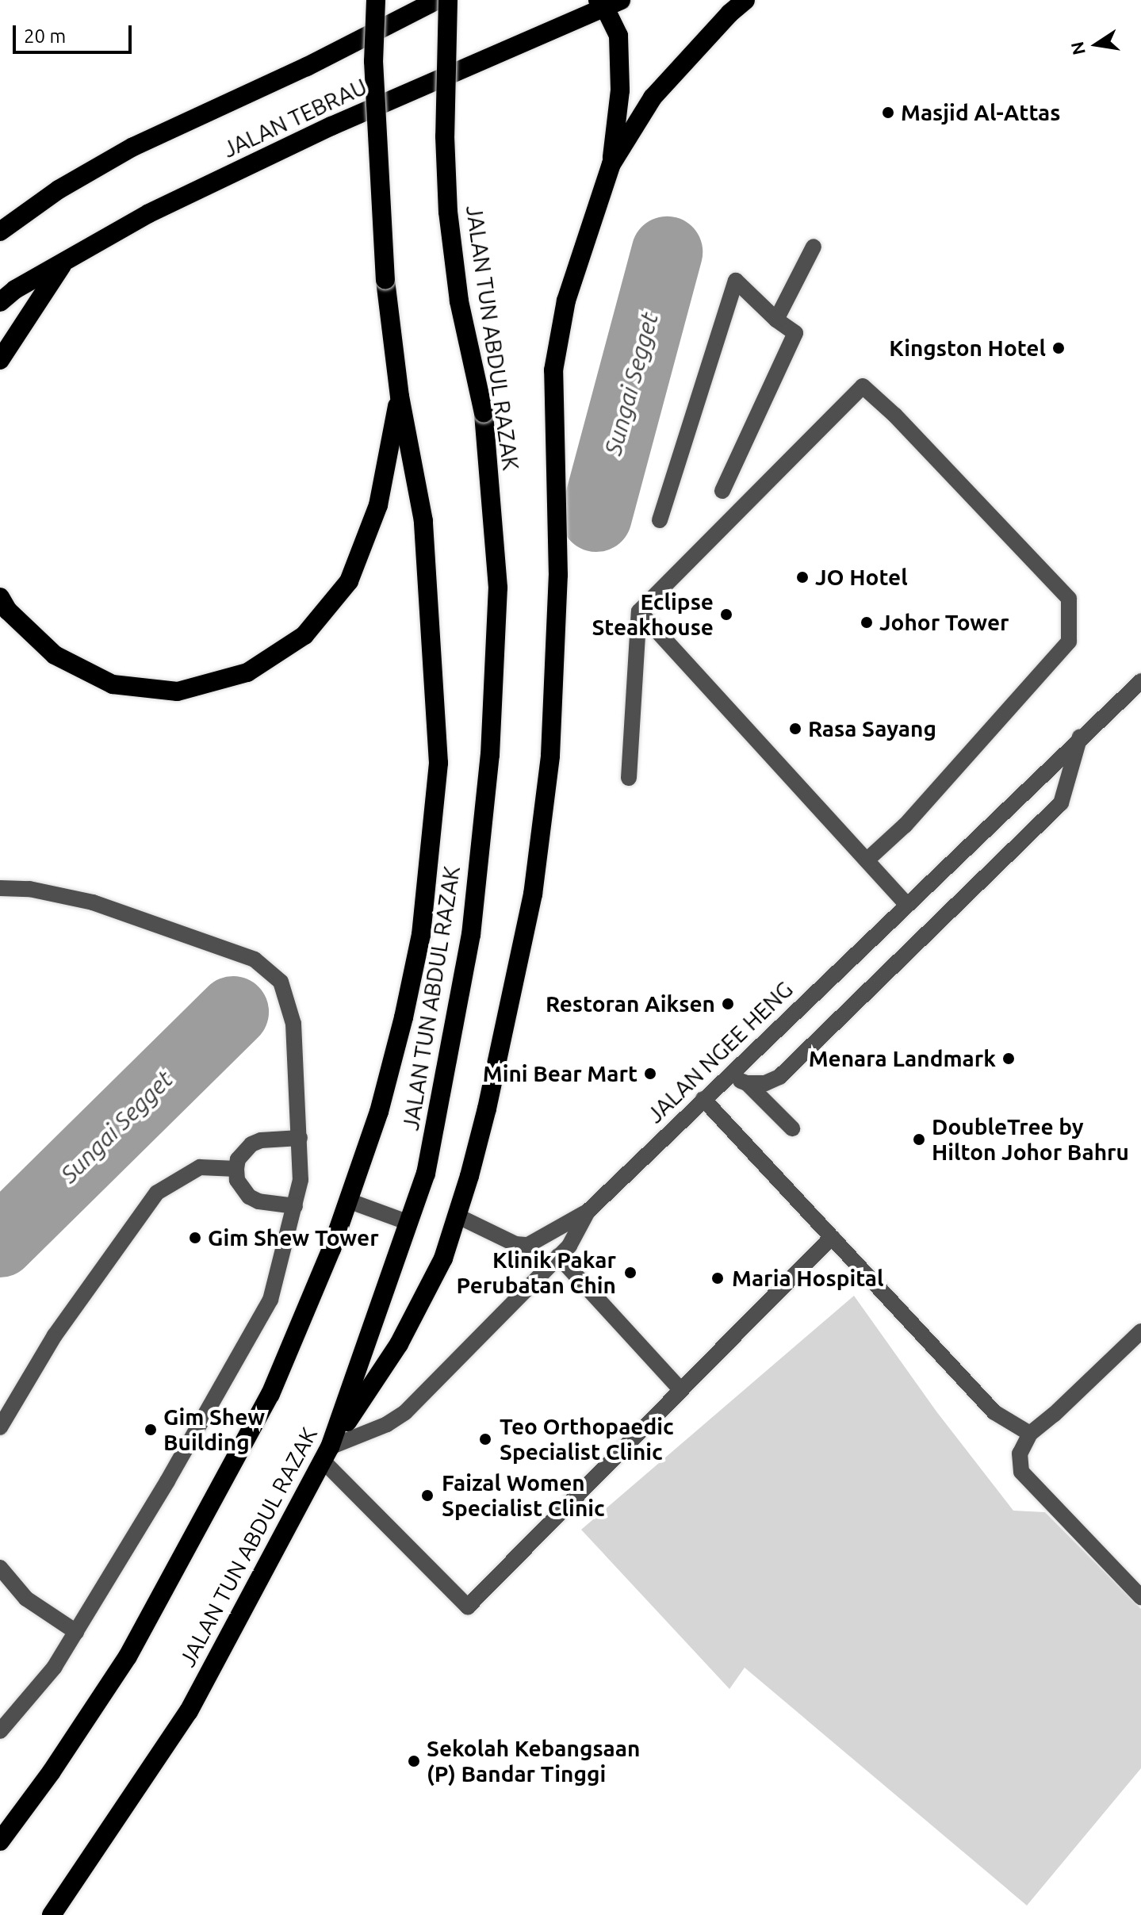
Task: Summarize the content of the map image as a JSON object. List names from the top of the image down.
{
  "streets": {
    "highway": ["JALAN TEBRAU", "JALAN TUN ABDUL RAZAK"],
    "street": ["JALAN NGEE HENG"]
  },
  "crossings": [
    ["JALAN TUN ABDUL RAZAK", "JALAN NGEE HENG"]
  ],
  "water": ["Sungai Segget"],
  "places": [
    "Masjid Al-Attas",
    "Kingston Hotel",
    "JO Hotel",
    "Eclipse Steakhouse",
    "Johor Tower",
    "Rasa Sayang",
    "Restoran Aiksen",
    "Menara Landmark",
    "Mini Bear Mart",
    "DoubleTree by Hilton Johor Bahru",
    "Gim Shew Tower",
    "Klinik Pakar Perubatan Chin",
    "Maria Hospital",
    "Gim Shew Building",
    "Teo Orthopaedic Specialist Clinic",
    "Faizal Women Specialist Clinic",
    "Sekolah Kebangsaan (P) Bandar Tinggi"
  ],
  "scale_bar": "20 m",
  "north": "left"
}
